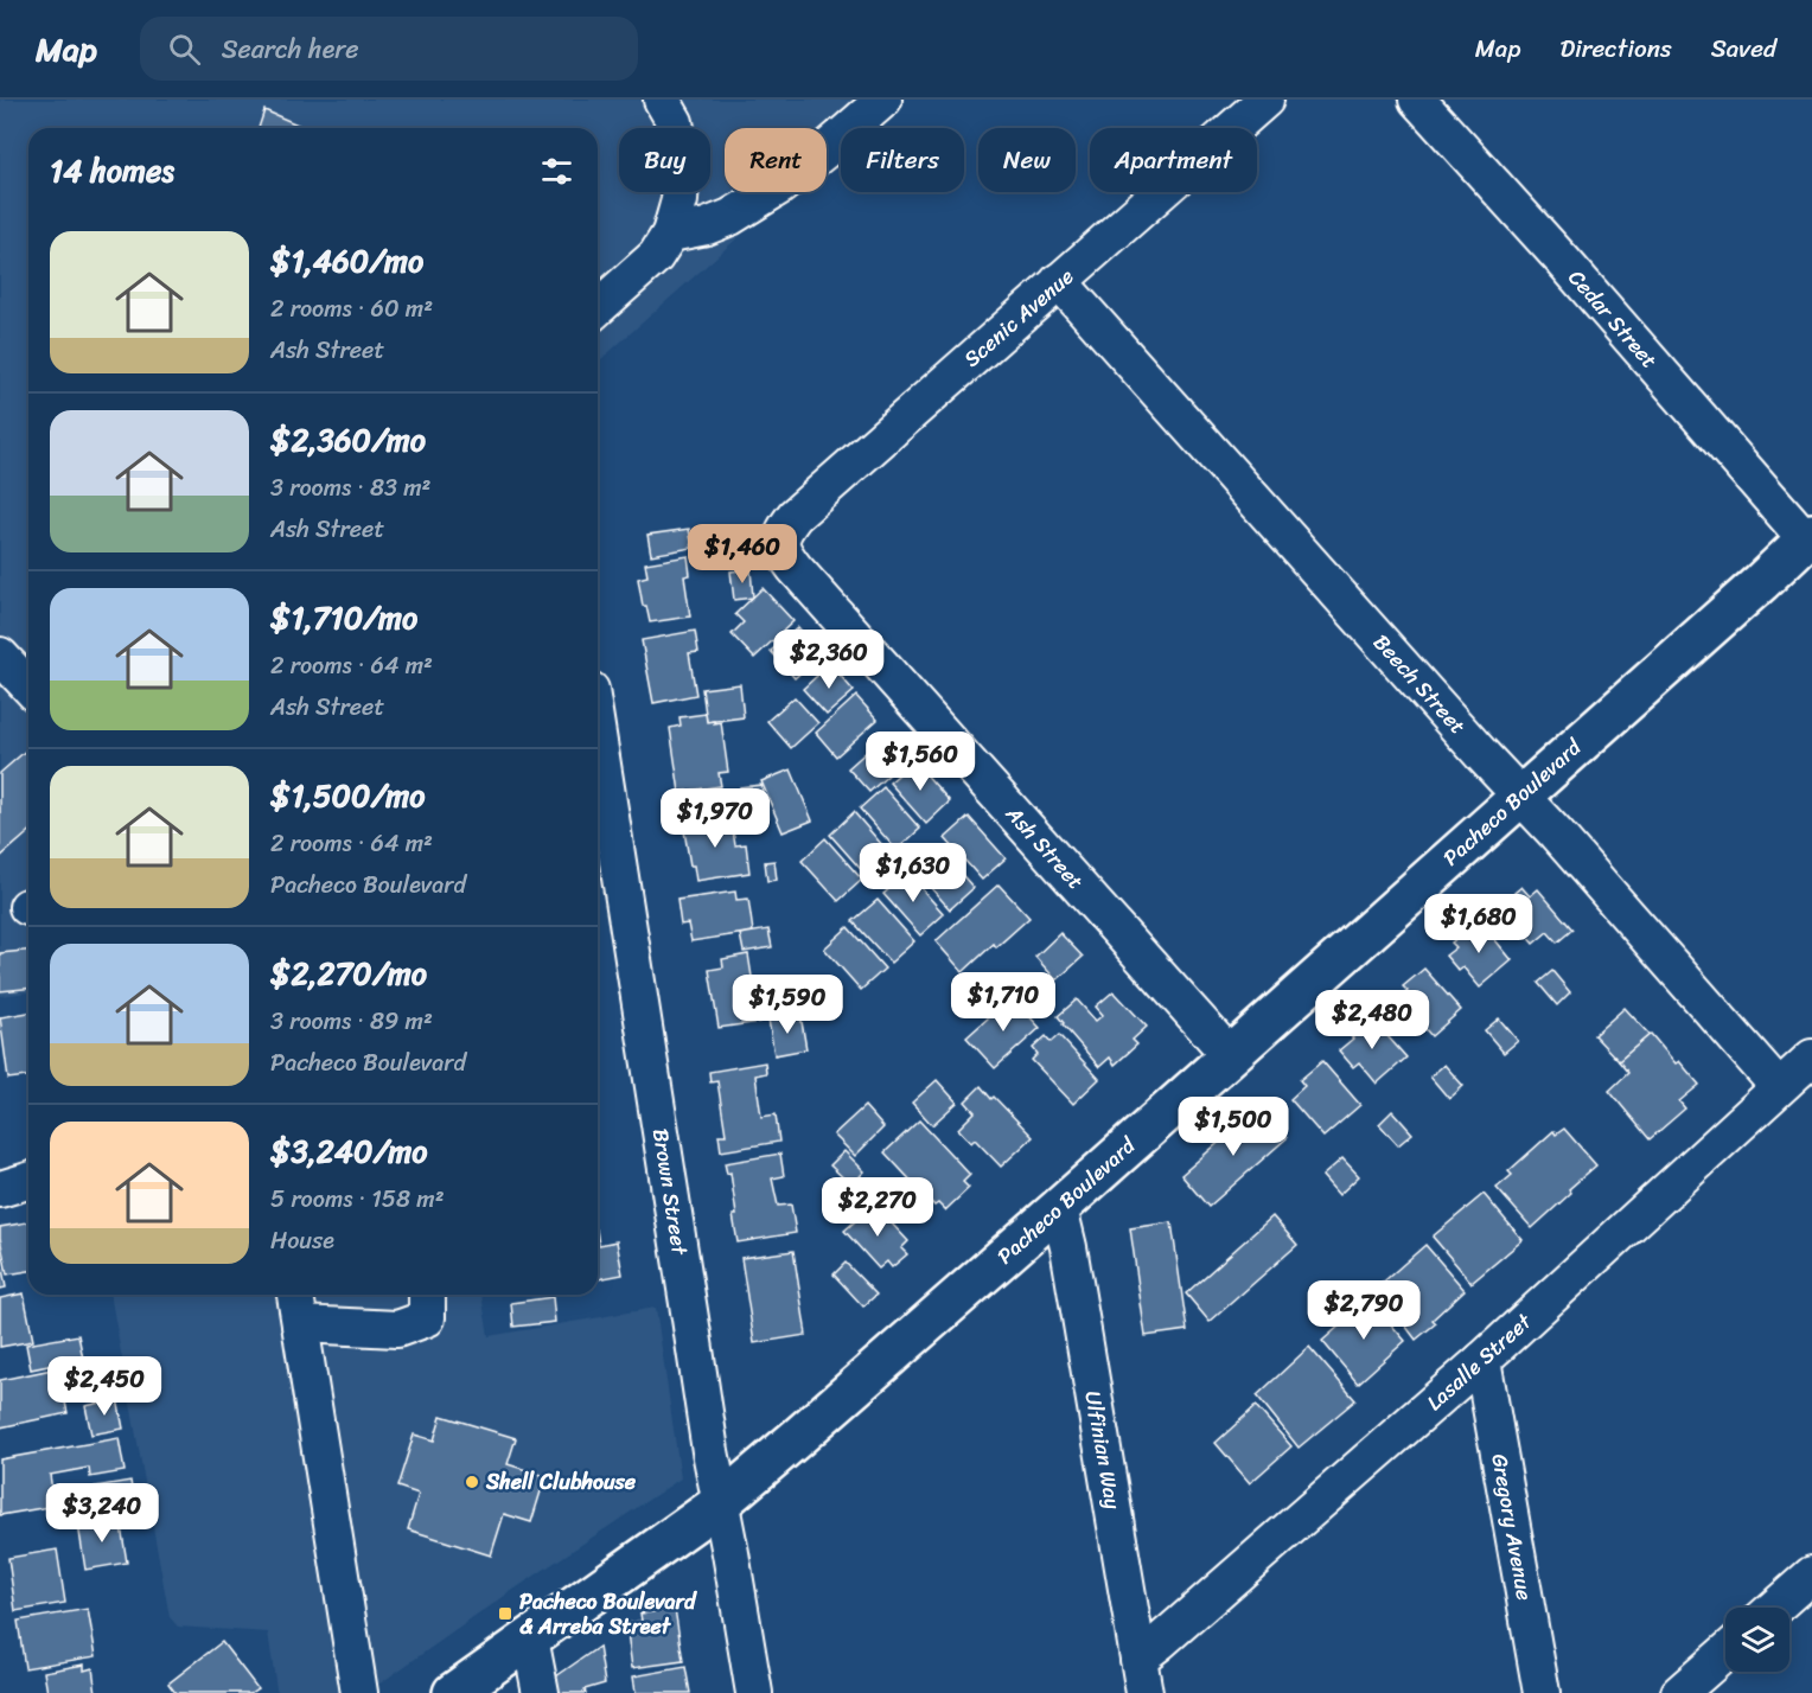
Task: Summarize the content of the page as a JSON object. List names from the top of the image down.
{
  "streets": {
    "main road": ["Pacheco Boulevard"],
    "street": [
      "Scenic Avenue",
      "Cedar Street",
      "Beech Street",
      "Ash Street",
      "Brown Street",
      "Lasalle Street",
      "Ulfinian Way",
      "Gregory Avenue"
    ]
  },
  "crossings": [
    ["Scenic Avenue", "Beech Street"],
    ["Scenic Avenue", "Ash Street"],
    ["Cedar Street", "Pacheco Boulevard"],
    ["Beech Street", "Pacheco Boulevard"],
    ["Beech Street", "Lasalle Street"],
    ["Pacheco Boulevard", "Ash Street"],
    ["Pacheco Boulevard", "Brown Street"],
    ["Pacheco Boulevard", "Ulfinian Way"],
    ["Lasalle Street", "Ulfinian Way"],
    ["Lasalle Street", "Gregory Avenue"]
  ],
  "places": {
    "other": ["Shell Clubhouse"],
    "transit": ["Pacheco Boulevard & Arreba Street"]
  },
  "page": {
    "header": "Map",
    "search": "Search here",
    "nav": ["Map", "Directions", "Saved"],
    "chip": [
      "Buy",
      "Rent",
      "Filters",
      "New",
      "Apartment"
    ],
    "heading": "14 homes",
    "list": [
      {
        "name": "$1,460/mo",
        "note": "2 rooms · 60 m² · Ash Street"
      },
      {
        "name": "$2,360/mo",
        "note": "3 rooms · 83 m² · Ash Street"
      },
      {
        "name": "$1,710/mo",
        "note": "2 rooms · 64 m² · Ash Street"
      },
      {
        "name": "$1,500/mo",
        "note": "2 rooms · 64 m² · Pacheco Boulevard"
      },
      {
        "name": "$2,270/mo",
        "note": "3 rooms · 89 m² · Pacheco Boulevard"
      },
      {
        "name": "$3,240/mo",
        "note": "5 rooms · 158 m² · House"
      }
    ],
    "price": [
      "$1,460",
      "$2,360",
      "$1,560",
      "$1,970",
      "$1,630",
      "$1,680",
      "$1,710",
      "$1,590",
      "$2,480",
      "$1,500",
      "$2,270",
      "$2,790",
      "$2,450",
      "$3,240"
    ]
  }
}
